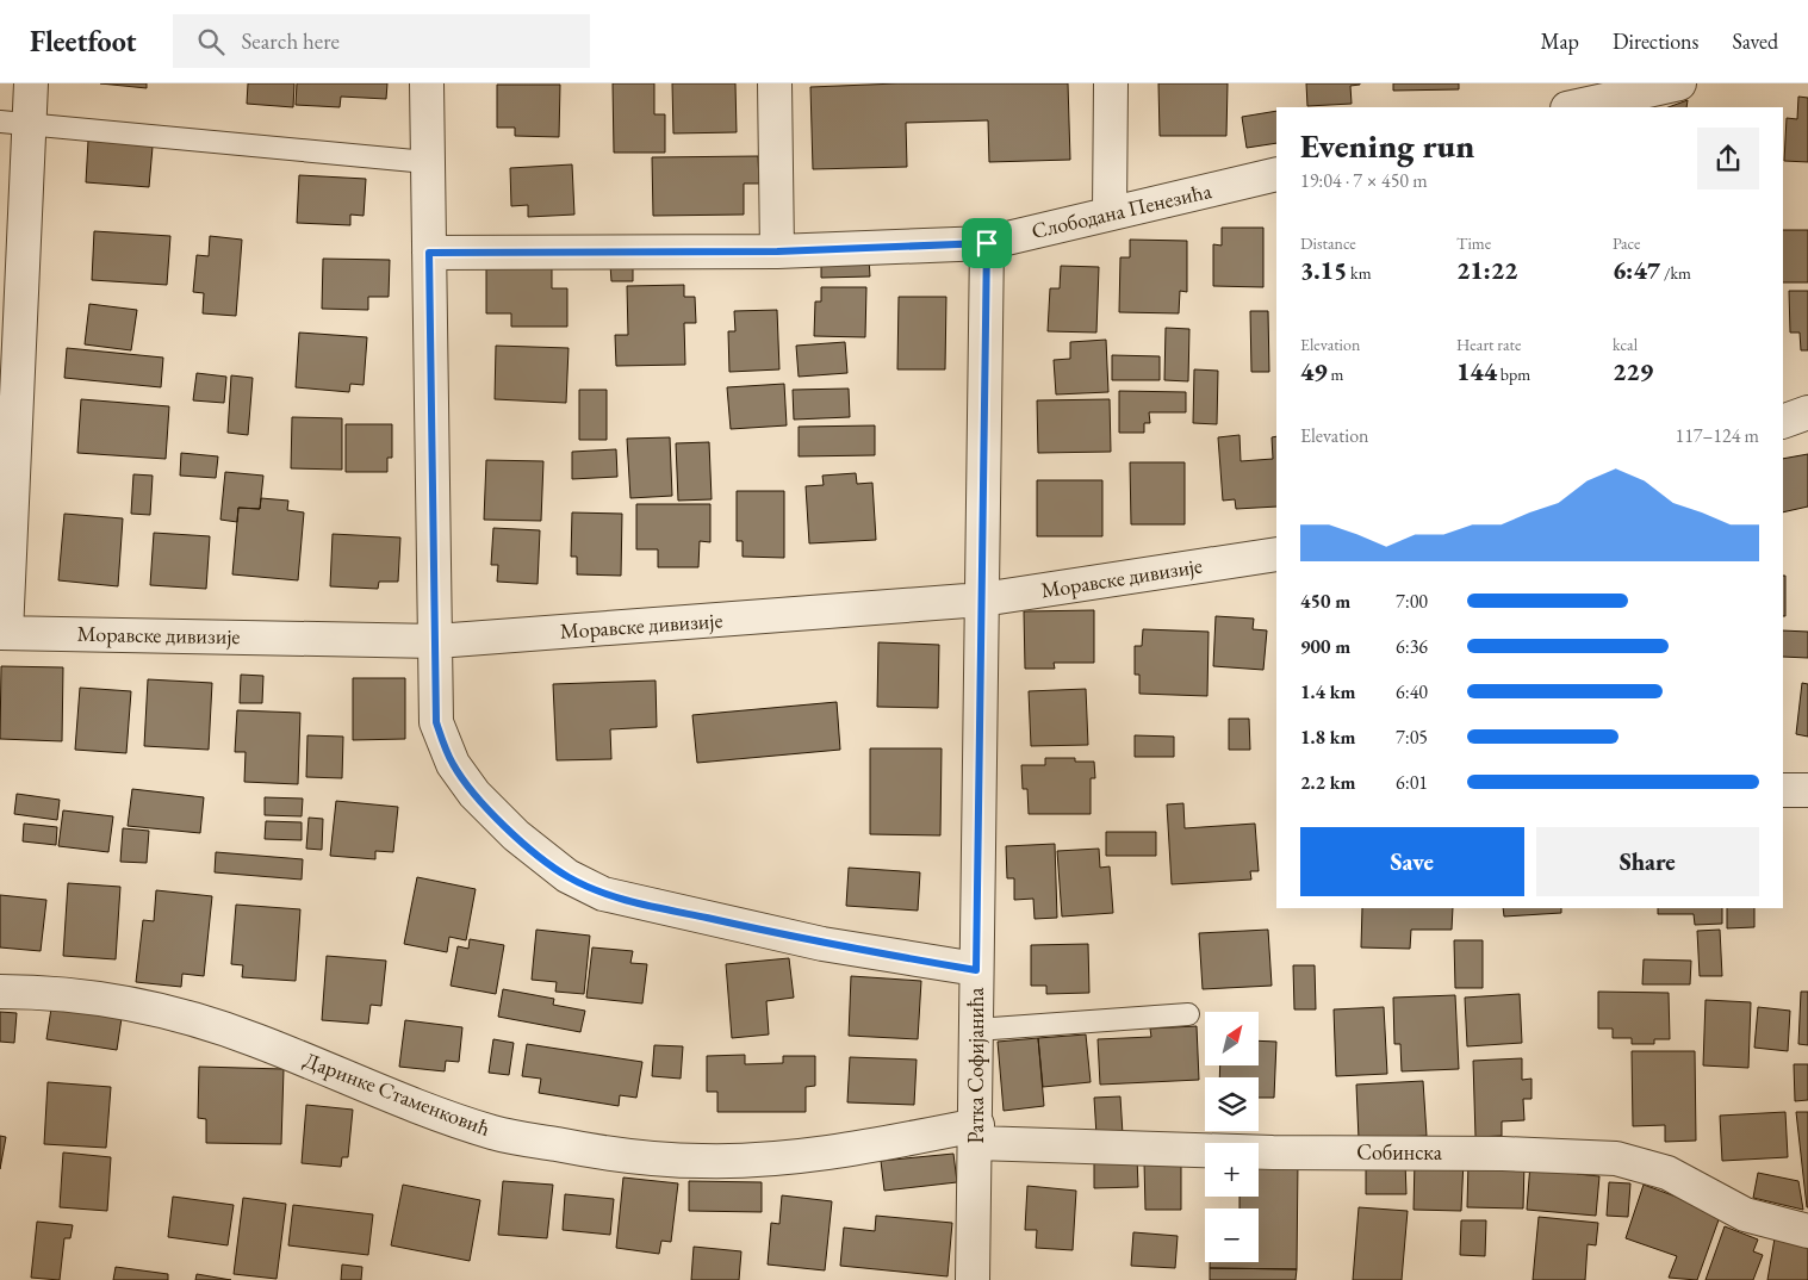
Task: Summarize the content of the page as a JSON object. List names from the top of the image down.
{
  "streets": {
    "street": [
      "Слободана Пенезића",
      "Моравске дивизије",
      "Ратка Софијанића",
      "Даринке Стаменковић",
      "Собинска"
    ]
  },
  "crossings": [
    ["Слободана Пенезића", "Ратка Софијанића"],
    ["Моравске дивизије", "Ратка Софијанића"],
    ["Ратка Софијанића", "Даринке Стаменковић"],
    ["Ратка Софијанића", "Собинска"],
    ["Даринке Стаменковић", "Собинска"]
  ],
  "north": "top right",
  "page": {
    "header": "Fleetfoot",
    "search": "Search here",
    "nav": ["Map", "Directions", "Saved"],
    "heading": ["Evening run", "19:04 · 7 × 450 m"],
    "stats": [
      ["Distance", "3.15 km"],
      ["Time", "21:22"],
      ["Pace", "6:47 /km"],
      ["Elevation", "49 m"],
      ["Heart rate", "144 bpm"],
      ["kcal", "229"]
    ],
    "chart": ["Elevation", "117–124 m"],
    "list": [
      {
        "name": "450 m",
        "note": "7:00"
      },
      {
        "name": "900 m",
        "note": "6:36"
      },
      {
        "name": "1.4 km",
        "note": "6:40"
      },
      {
        "name": "1.8 km",
        "note": "7:05"
      },
      {
        "name": "2.2 km",
        "note": "6:01"
      }
    ],
    "buttons": ["Save", "Share"],
    "map_buttons": ["+", "−"]
  }
}
